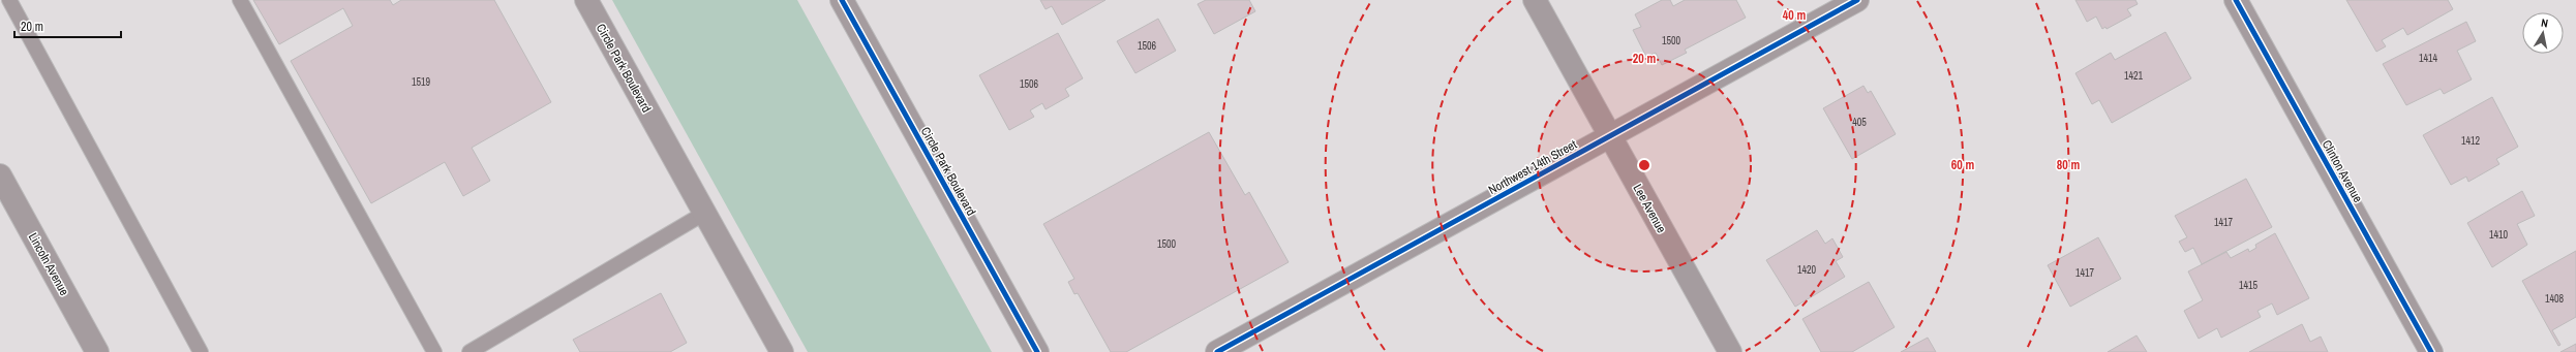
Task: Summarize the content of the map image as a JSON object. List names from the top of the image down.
{
  "streets": {
    "street": [
      "Circle Park Boulevard",
      "Northwest 14th Street",
      "Clinton Avenue",
      "Lee Avenue",
      "Lincoln Avenue"
    ]
  },
  "crossings": [
    ["Northwest 14th Street", "Lee Avenue"]
  ],
  "house_numbers": [
    "1500",
    "1506",
    "1414",
    "1421",
    "1519",
    "1506",
    "405",
    "1412",
    "1417",
    "1410",
    "1500",
    "1420",
    "1417",
    "1415",
    "1408"
  ],
  "scale_bar": "20 m",
  "north": "top",
  "rings": [
    "40 m",
    "20 m",
    "60 m",
    "80 m"
  ]
}
